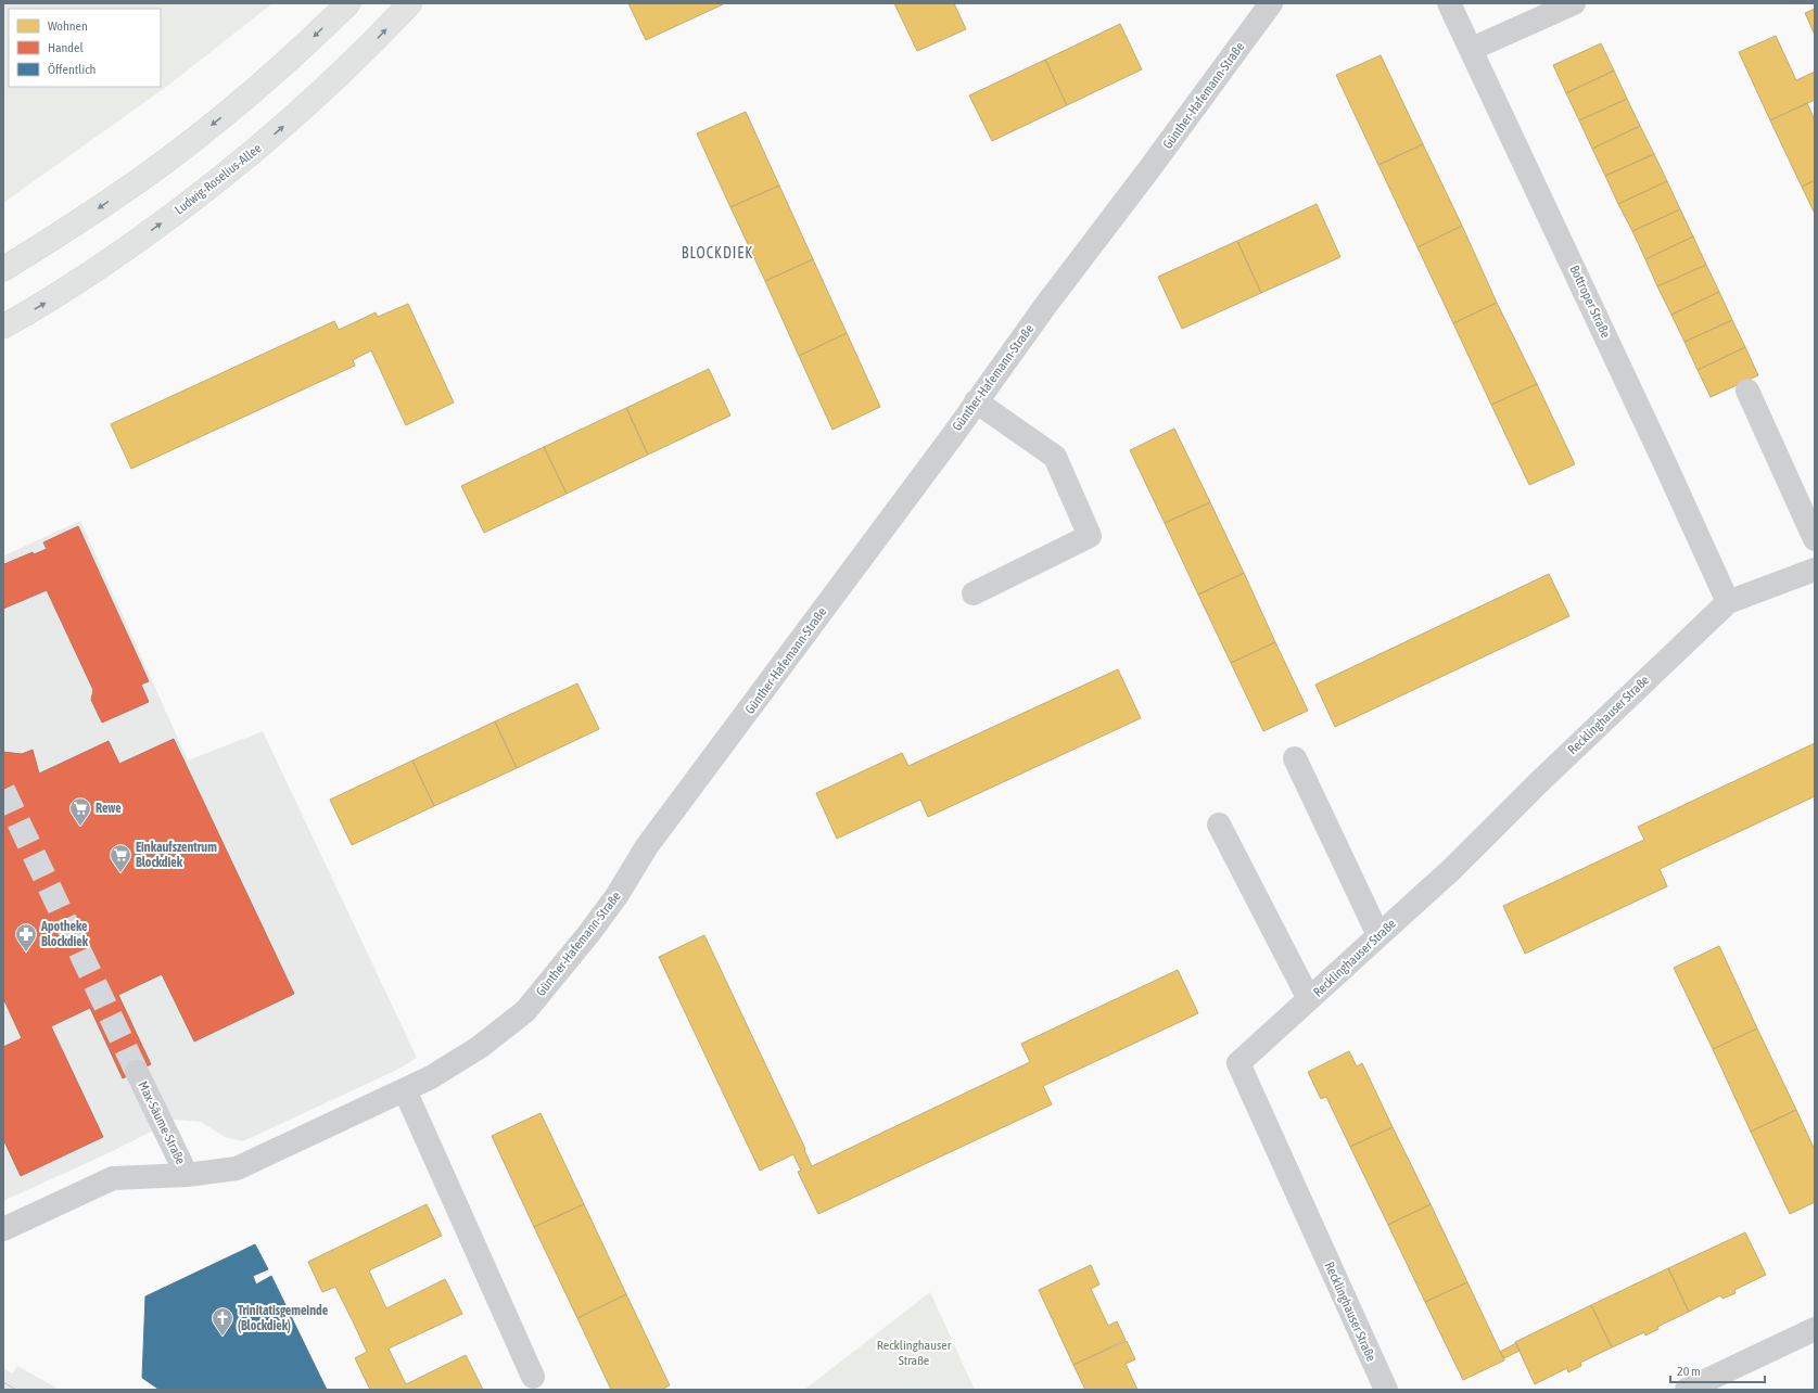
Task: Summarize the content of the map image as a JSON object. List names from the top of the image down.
{
  "streets": {
    "main road": ["Ludwig-Roselius-Allee"],
    "street": [
      "Günther-Hafemann-Straße",
      "Bottroper Straße",
      "Recklinghauser Straße",
      "Max-Säume-Straße"
    ]
  },
  "crossings": [
    ["Günther-Hafemann-Straße", "Max-Säume-Straße"],
    ["Bottroper Straße", "Recklinghauser Straße"]
  ],
  "districts": ["BLOCKDIEK"],
  "parks": ["Recklinghauser Straße"],
  "places": {
    "supermarket": ["Rewe", "Einkaufszentrum Blockdiek"],
    "pharmacy": ["Apotheke Blockdiek"],
    "church": ["Trinitatisgemeinde (Blockdiek)"]
  },
  "legend": ["Wohnen", "Handel", "Öffentlich"],
  "scale_bar": "20 m"
}
